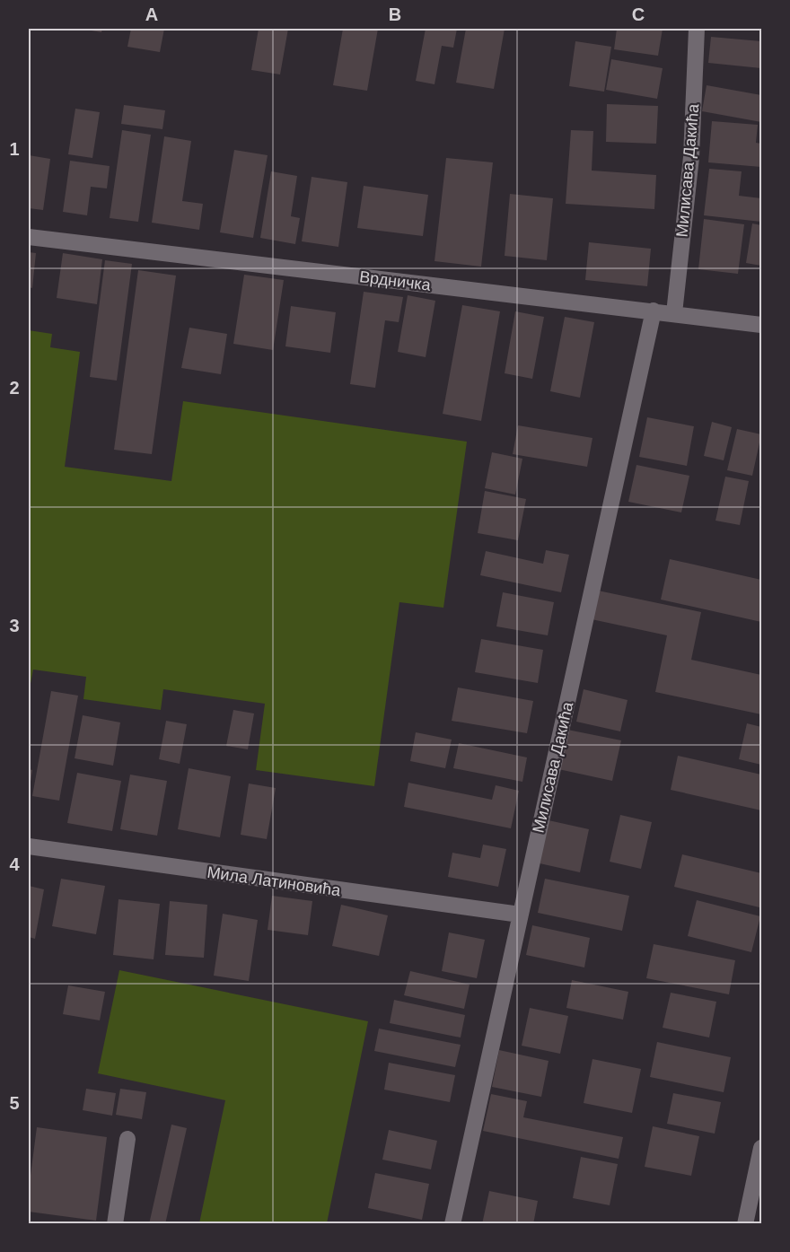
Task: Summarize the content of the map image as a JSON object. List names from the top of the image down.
{
  "streets": {
    "street": ["Милисава Дакића", "Врдничка", "Мила Латиновића"]
  },
  "crossings": [
    ["Милисава Дакића", "Врдничка"],
    ["Милисава Дакића", "Мила Латиновића"]
  ],
  "grid": {
    "columns": ["A", "B", "C"],
    "rows": [
      "1",
      "2",
      "3",
      "4",
      "5"
    ]
  }
}
